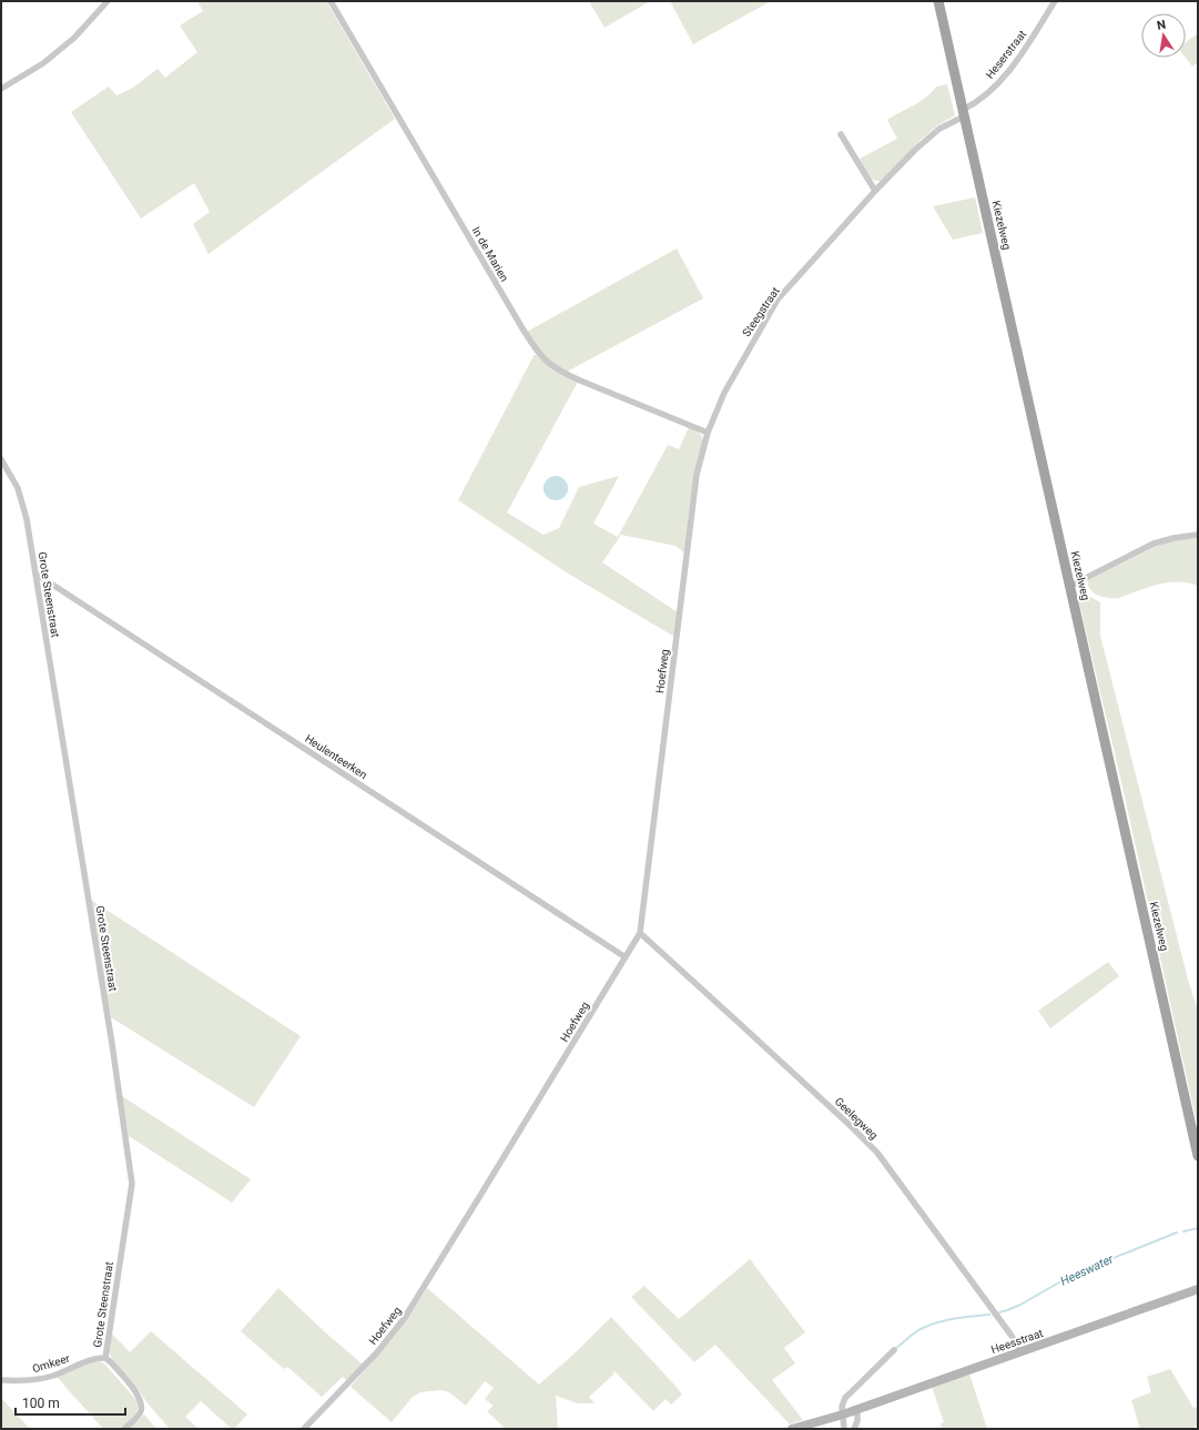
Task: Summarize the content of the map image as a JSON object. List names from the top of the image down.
{
  "streets": {
    "main road": ["Kiezelweg"],
    "street": [
      "Heserstraat",
      "In de Marien",
      "Steegstraat",
      "Grote Steenstraat",
      "Hoefweg",
      "Heulenteerken",
      "Geelegweg",
      "Heesstraat",
      "Omkeer"
    ]
  },
  "crossings": [
    ["Heserstraat", "Kiezelweg"],
    ["Heserstraat", "Steegstraat"],
    ["Kiezelweg", "Steegstraat"],
    ["In de Marien", "Steegstraat"],
    ["Steegstraat", "Hoefweg"],
    ["Grote Steenstraat", "Heulenteerken"],
    ["Grote Steenstraat", "Omkeer"],
    ["Hoefweg", "Heulenteerken"],
    ["Hoefweg", "Geelegweg"],
    ["Geelegweg", "Heesstraat"]
  ],
  "water": ["Heeswater"],
  "scale_bar": "100 m",
  "north": "top"
}
